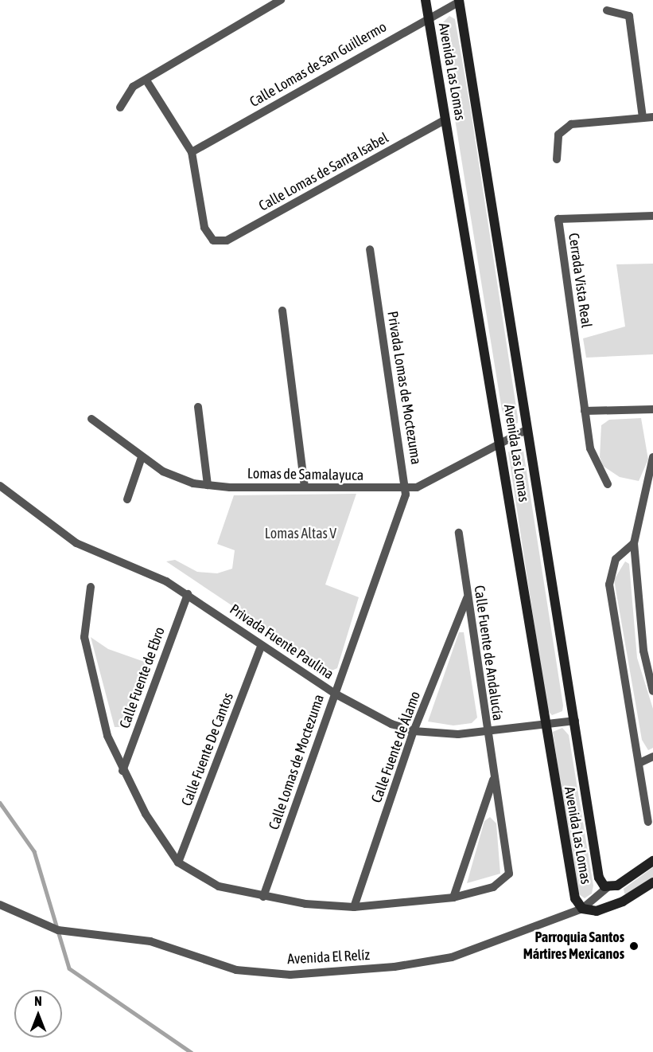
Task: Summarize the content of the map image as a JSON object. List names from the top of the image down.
{
  "streets": {
    "main road": ["Avenida Las Lomas", "Avenida El Relíz"],
    "street": [
      "Calle Lomas de San Guillermo",
      "Calle Lomas de Santa Isabel",
      "Cerrada Vista Real",
      "Privada Lomas de Moctezuma",
      "Lomas de Samalayuca",
      "Privada Fuente Paulina",
      "Calle Fuente de Andalucía",
      "Calle Fuente de Ebro",
      "Calle Fuente de Álamo",
      "Calle Fuente De Cantos",
      "Calle Lomas de Moctezuma"
    ]
  },
  "crossings": [
    ["Calle Lomas de San Guillermo", "Avenida Las Lomas"],
    ["Calle Lomas de San Guillermo", "Calle Lomas de Santa Isabel"],
    ["Avenida Las Lomas", "Calle Lomas de Santa Isabel"],
    ["Avenida Las Lomas", "Lomas de Samalayuca"],
    ["Avenida Las Lomas", "Privada Fuente Paulina"],
    ["Avenida Las Lomas", "Avenida El Relíz"],
    ["Privada Lomas de Moctezuma", "Lomas de Samalayuca"],
    ["Privada Lomas de Moctezuma", "Calle Lomas de Moctezuma"],
    ["Privada Fuente Paulina", "Calle Fuente de Andalucía"],
    ["Privada Fuente Paulina", "Calle Fuente de Ebro"],
    ["Privada Fuente Paulina", "Calle Fuente de Álamo"],
    ["Privada Fuente Paulina", "Calle Fuente De Cantos"],
    ["Privada Fuente Paulina", "Calle Lomas de Moctezuma"],
    ["Calle Fuente de Andalucía", "Calle Fuente de Ebro"],
    ["Calle Fuente de Andalucía", "Calle Fuente de Álamo"],
    ["Calle Fuente de Andalucía", "Calle Fuente De Cantos"],
    ["Calle Fuente de Andalucía", "Calle Lomas de Moctezuma"]
  ],
  "parks": ["Lomas Altas V"],
  "places": ["Parroquia Santos Mártires Mexicanos"],
  "north": "top"
}
